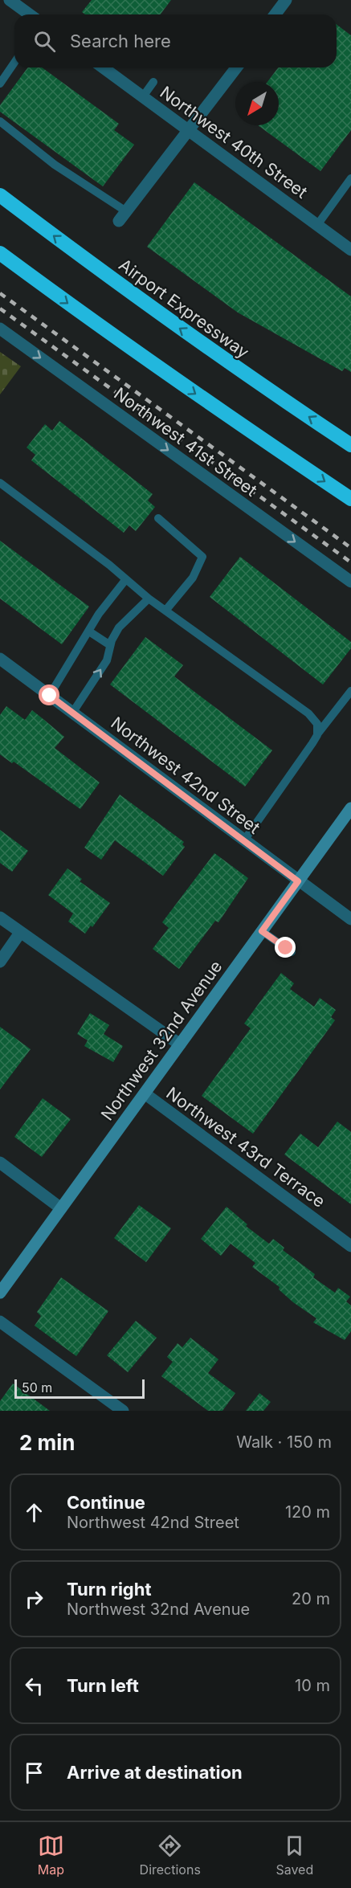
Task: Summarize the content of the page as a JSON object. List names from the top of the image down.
{
  "streets": {
    "highway": ["Airport Expressway"],
    "main road": ["Northwest 32nd Avenue"],
    "street": [
      "Northwest 40th Street",
      "Northwest 41st Street",
      "Northwest 42nd Street",
      "Northwest 43rd Terrace"
    ]
  },
  "crossings": [
    ["Northwest 42nd Street", "Northwest 32nd Avenue"],
    ["Northwest 32nd Avenue", "Northwest 43rd Terrace"]
  ],
  "one_way": ["Northwest 41st Street"],
  "scale_bar": "50 m",
  "north": "bottom left",
  "page": {
    "search": "Search here",
    "scale": "50 m",
    "heading": ["2 min", "Walk · 150 m"],
    "list": [
      ["Continue", "Northwest 42nd Street", "120 m"],
      ["Turn right", "Northwest 32nd Avenue", "20 m"],
      ["Turn left", "10 m"],
      "Arrive at destination"
    ],
    "nav": ["Map", "Directions", "Saved"]
  }
}
